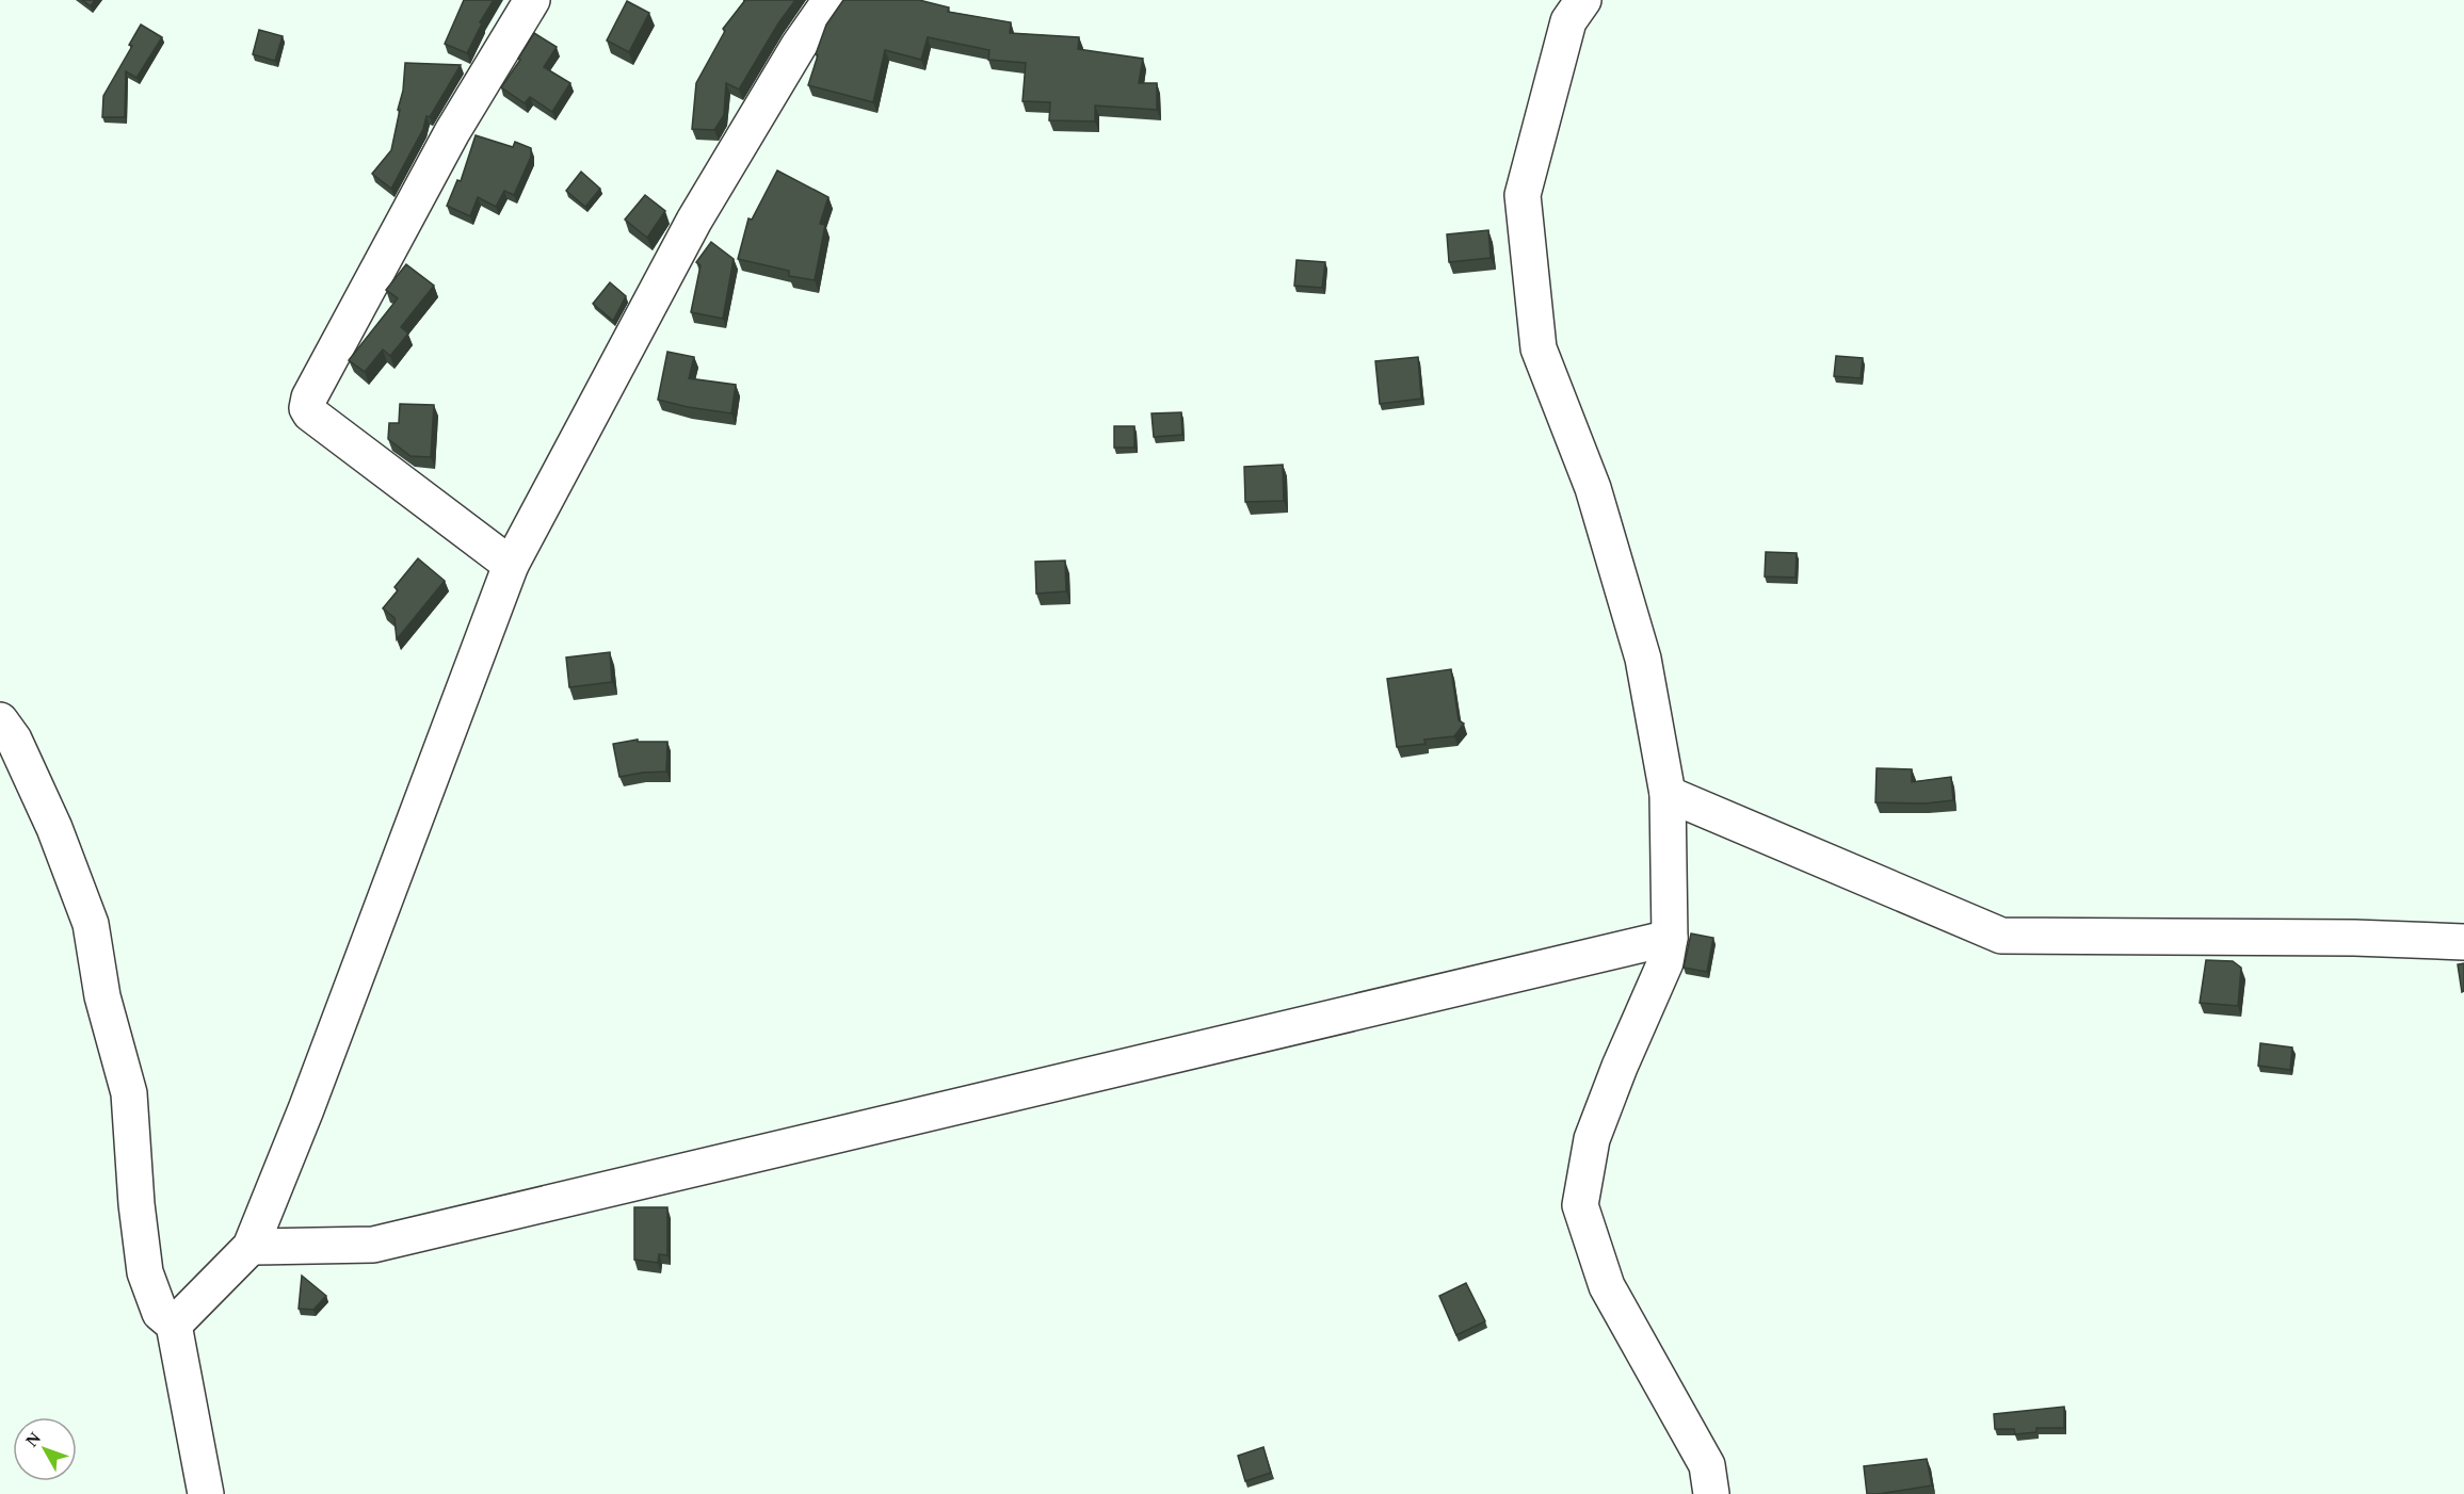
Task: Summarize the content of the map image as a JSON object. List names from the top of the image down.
{
  "north": "top left"
}
